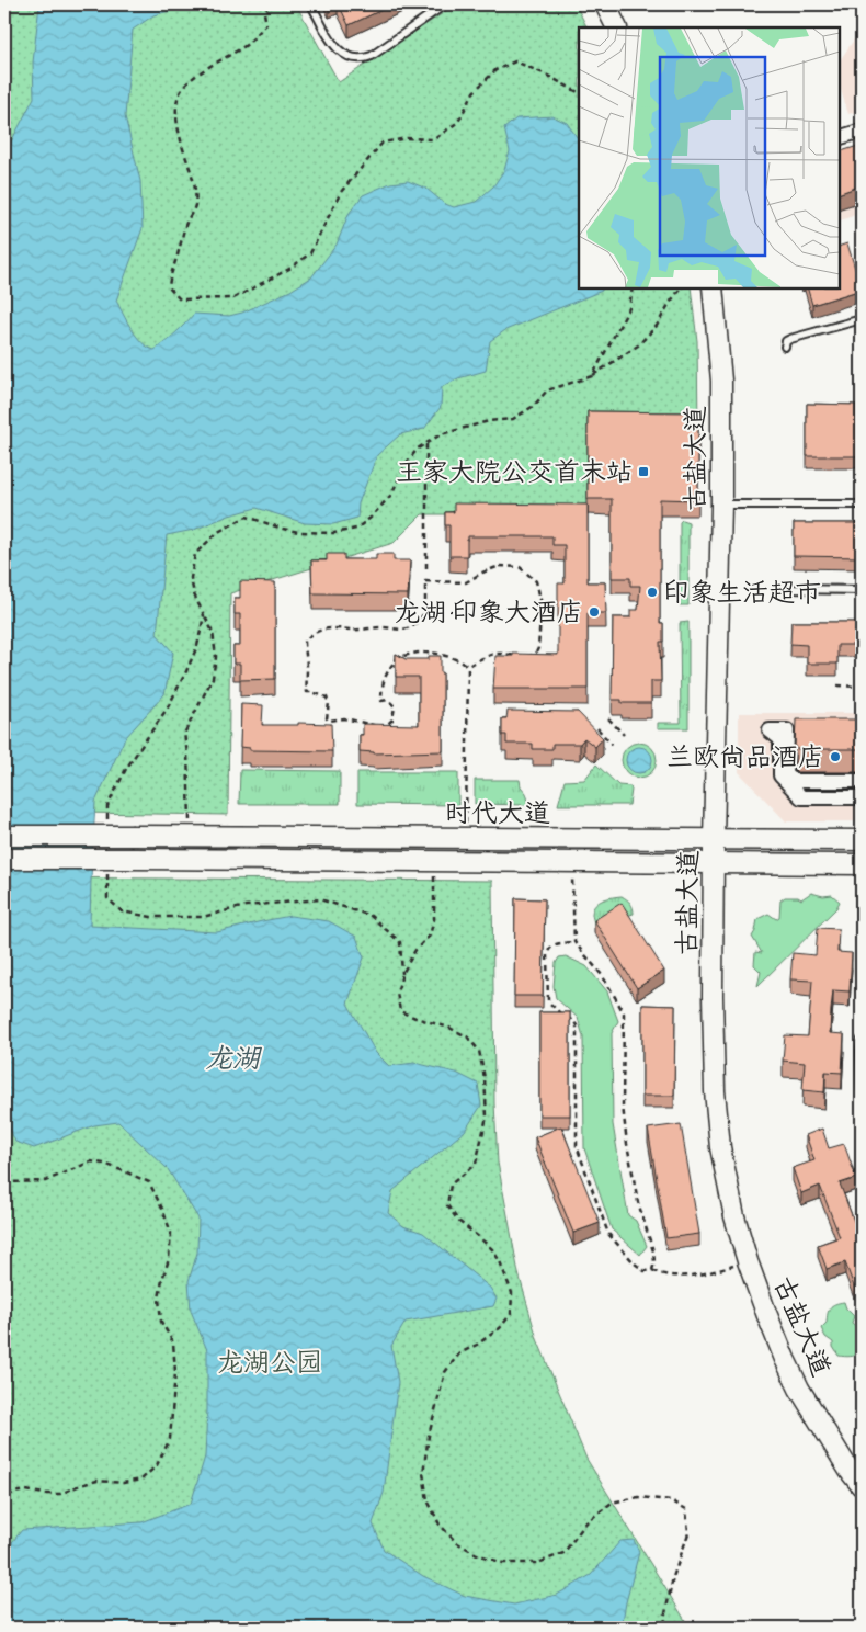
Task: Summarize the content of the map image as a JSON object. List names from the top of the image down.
{
  "streets": {
    "main road": ["古盐大道", "时代大道"]
  },
  "crossings": [
    ["古盐大道", "时代大道"]
  ],
  "water": ["龙湖"],
  "parks": ["龙湖公园"],
  "places": {
    "transit": ["王家大院公交首末站"],
    "other": ["印象生活超市", "龙湖·印象大酒店", "兰欧尚品酒店"]
  }
}
